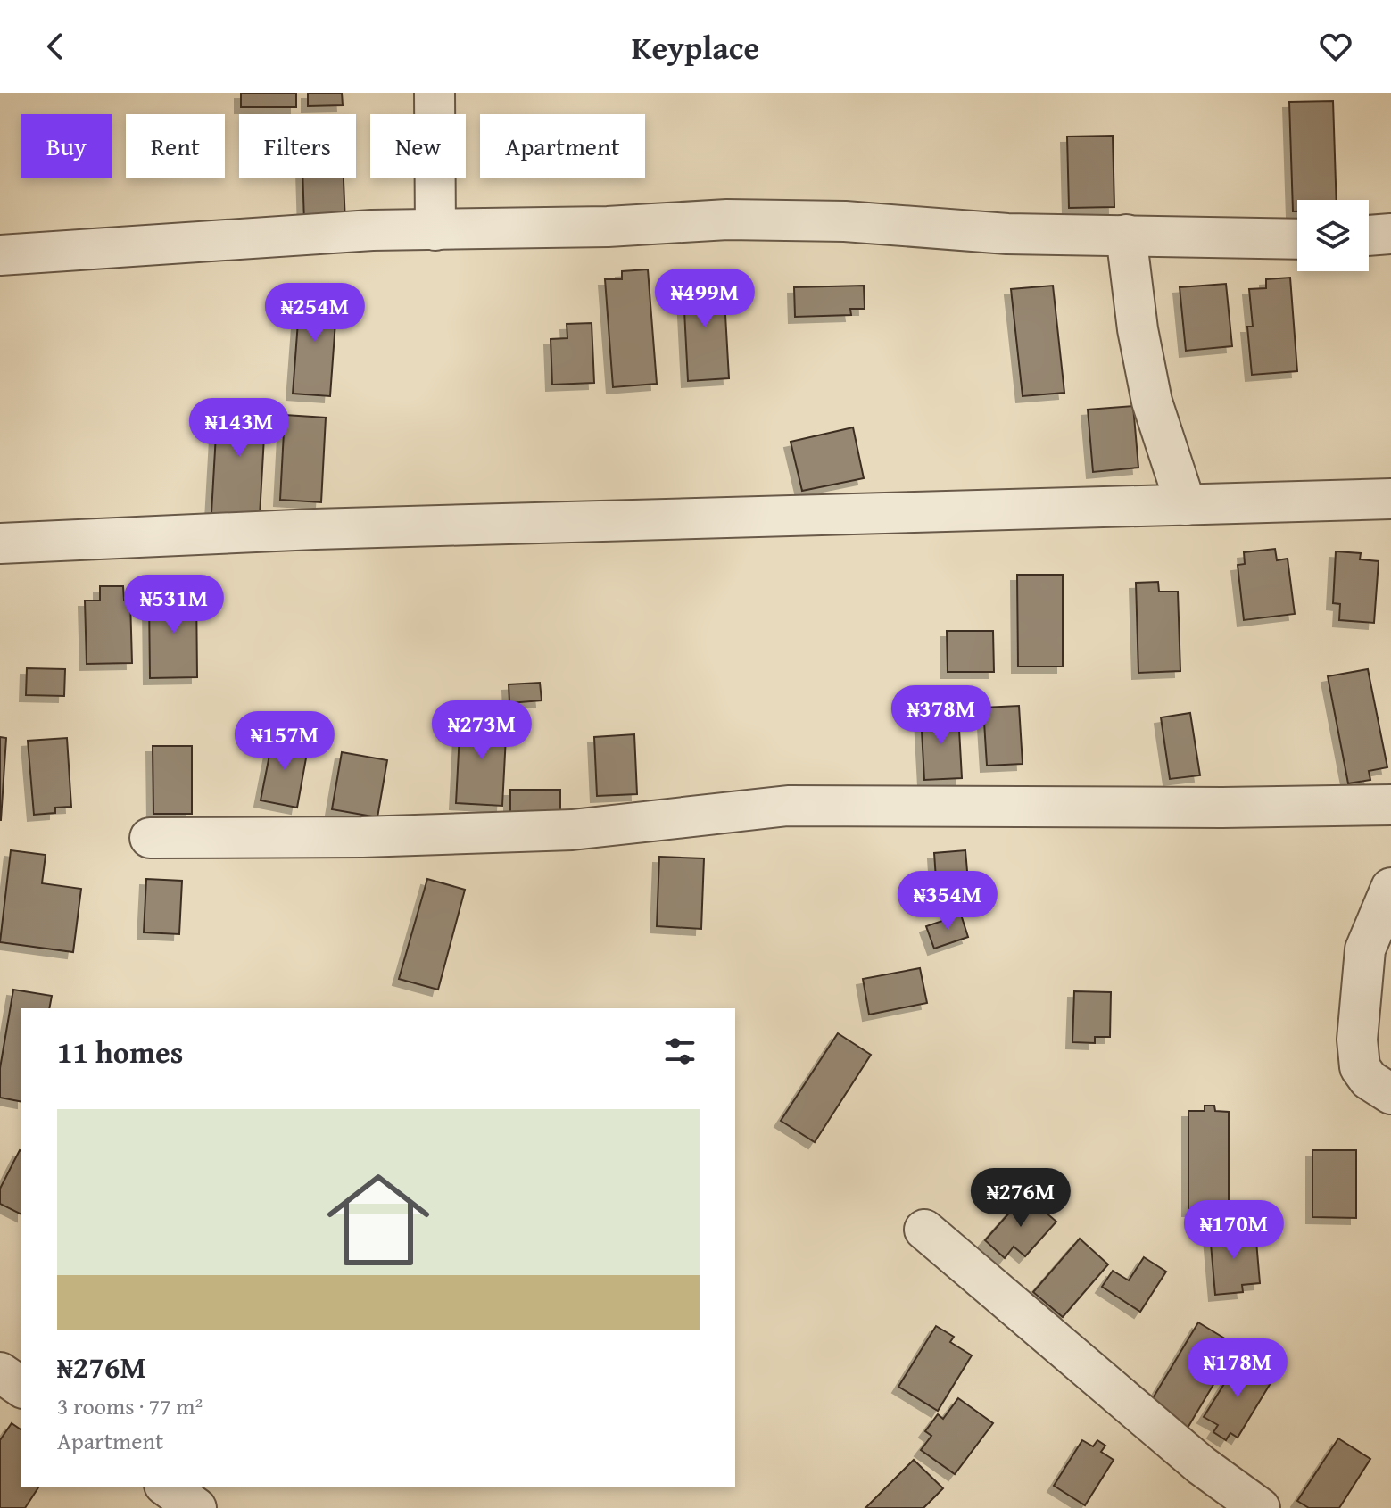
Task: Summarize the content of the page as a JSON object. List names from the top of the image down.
{
  "page": {
    "header": "Keyplace",
    "chip": [
      "Buy",
      "Rent",
      "Filters",
      "New",
      "Apartment"
    ],
    "price": [
      "₦499M",
      "₦254M",
      "₦143M",
      "₦531M",
      "₦378M",
      "₦273M",
      "₦157M",
      "₦354M",
      "₦276M",
      "₦170M",
      "₦178M"
    ],
    "heading": "11 homes",
    "list": [
      {
        "name": "₦276M",
        "note": "3 rooms · 77 m² · Apartment"
      }
    ]
  }
}
